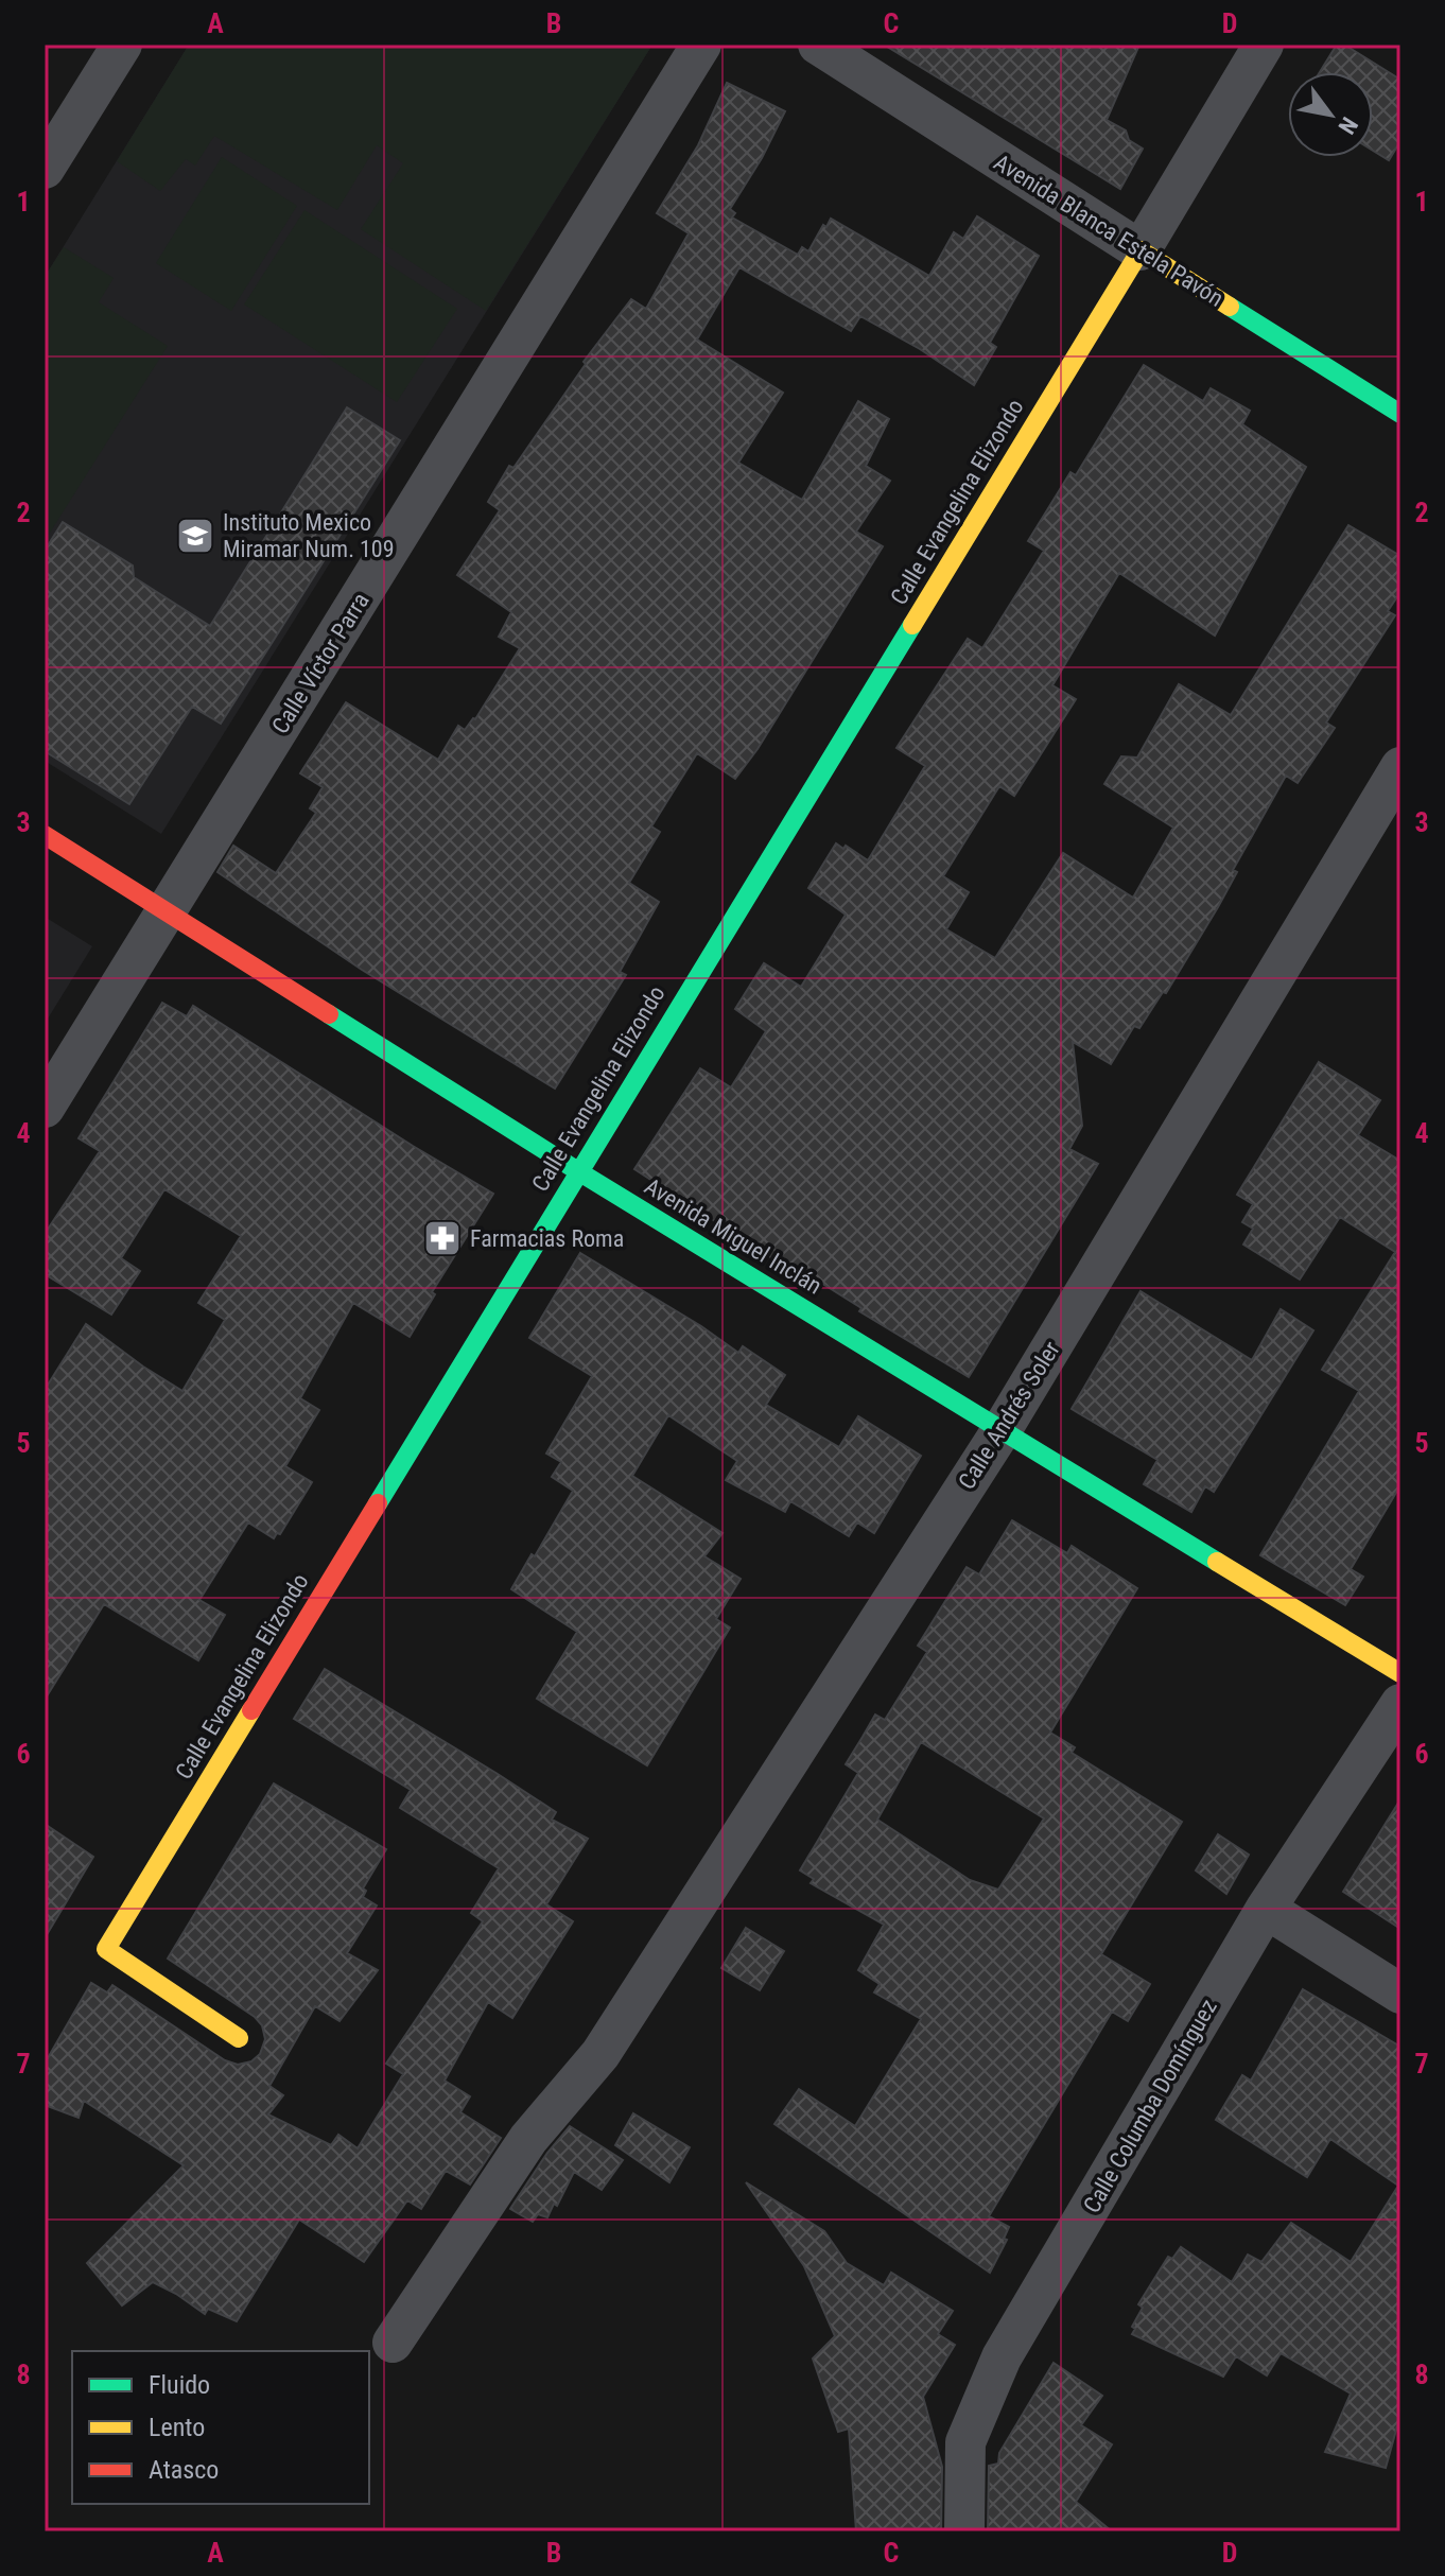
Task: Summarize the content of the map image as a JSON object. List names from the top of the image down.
{
  "streets": {
    "street": [
      "Avenida Blanca Estela Pavón",
      "Calle Evangelina Elizondo",
      "Calle Víctor Parra",
      "Avenida Miguel Inclán",
      "Calle Andrés Soler",
      "Calle Columba Domínguez"
    ]
  },
  "crossings": [
    ["Avenida Blanca Estela Pavón", "Calle Evangelina Elizondo"],
    ["Calle Evangelina Elizondo", "Avenida Miguel Inclán"],
    ["Calle Víctor Parra", "Avenida Miguel Inclán"],
    ["Avenida Miguel Inclán", "Calle Andrés Soler"]
  ],
  "places": {
    "school or university": ["Instituto Mexico Miramar Num. 109"],
    "pharmacy": ["Farmacias Roma"]
  },
  "legend": ["Fluido", "Lento", "Atasco"],
  "north": "bottom right",
  "grid": {
    "columns": [
      "A",
      "B",
      "C",
      "D"
    ],
    "rows": [
      "1",
      "2",
      "3",
      "4",
      "5",
      "6",
      "7",
      "8"
    ]
  }
}
